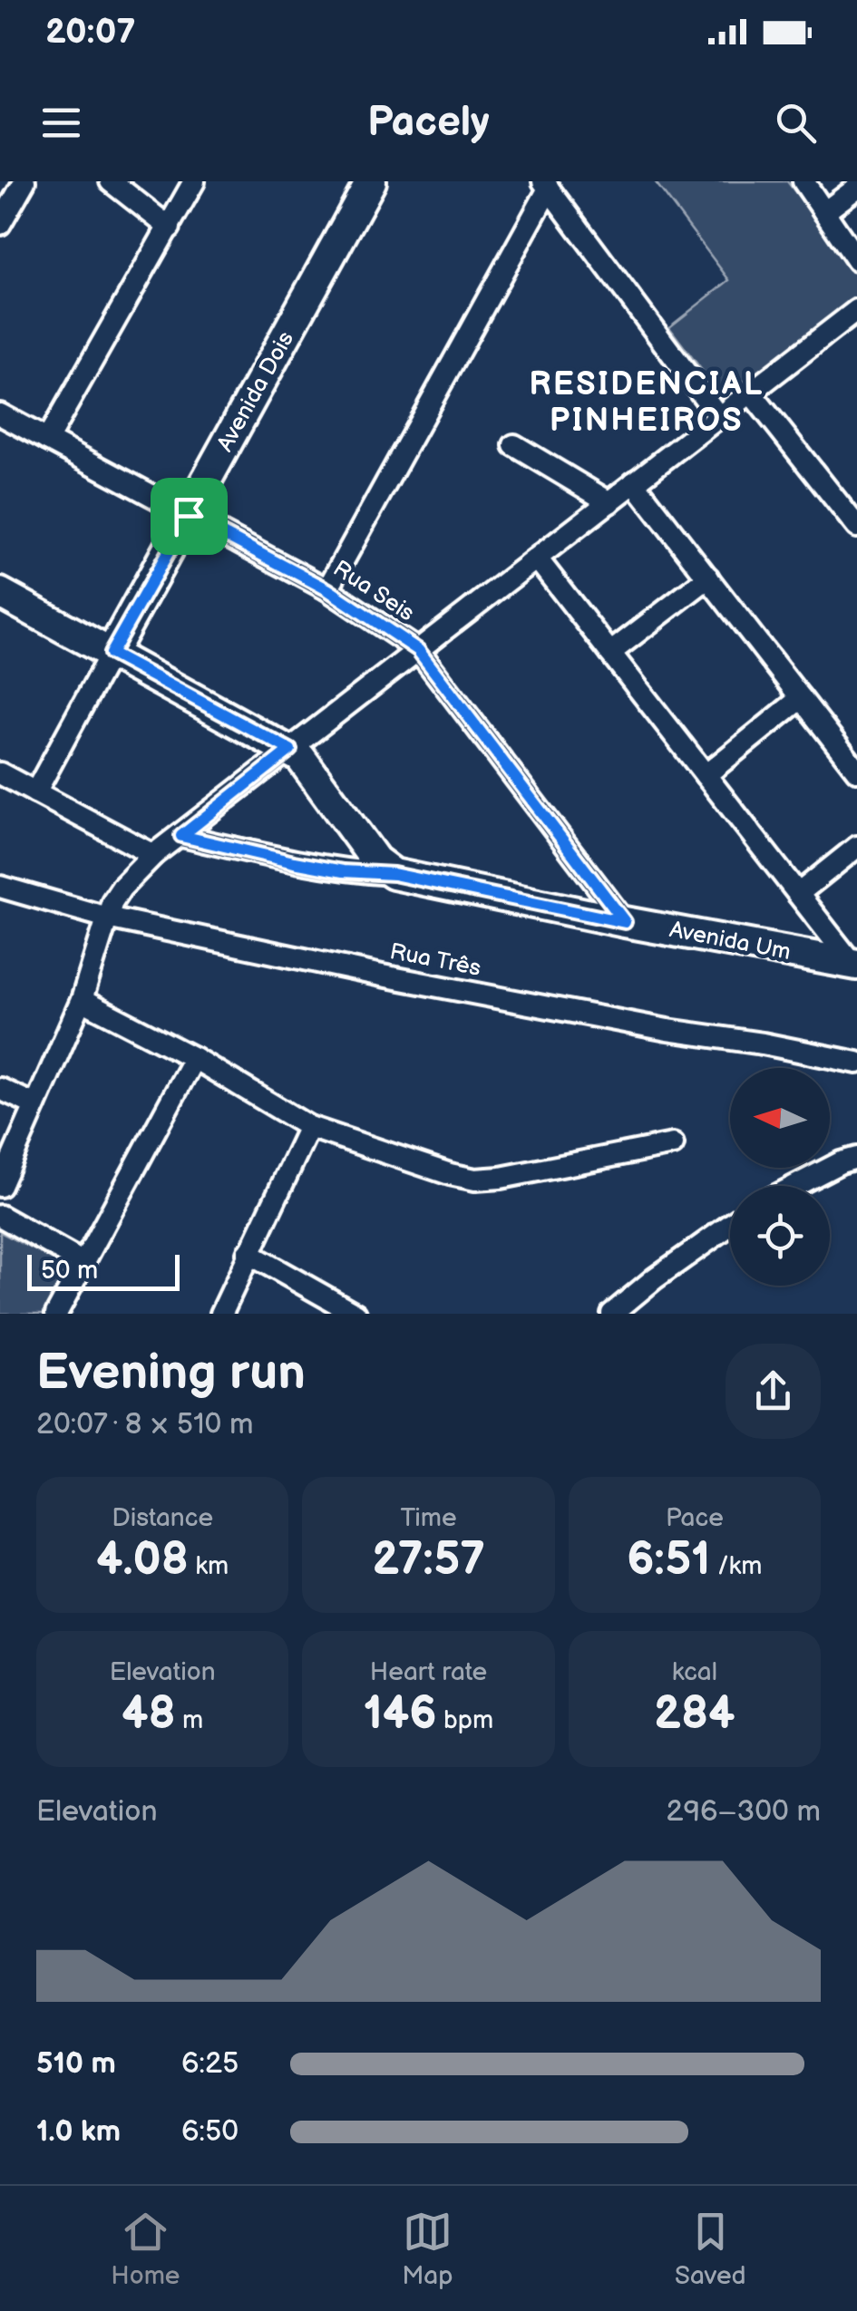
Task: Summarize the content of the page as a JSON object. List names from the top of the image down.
{
  "streets": {
    "street": [
      "Avenida Dois",
      "Rua Seis",
      "Avenida Um",
      "Rua Três"
    ]
  },
  "crossings": [
    ["Avenida Dois", "Rua Seis"],
    ["Rua Seis", "Avenida Um"]
  ],
  "districts": ["RESIDENCIAL PINHEIROS"],
  "scale_bar": "50 m",
  "north": "left",
  "page": {
    "status": "20:07",
    "header": "Pacely",
    "scale": "50 m",
    "heading": ["Evening run", "20:07 · 8 × 510 m"],
    "stats": [
      ["Distance", "4.08 km"],
      ["Time", "27:57"],
      ["Pace", "6:51 /km"],
      ["Elevation", "48 m"],
      ["Heart rate", "146 bpm"],
      ["kcal", "284"]
    ],
    "chart": ["Elevation", "296–300 m"],
    "list": [
      {
        "name": "510 m",
        "note": "6:25"
      },
      {
        "name": "1.0 km",
        "note": "6:50"
      }
    ],
    "tabs": ["Home", "Map", "Saved"]
  }
}
